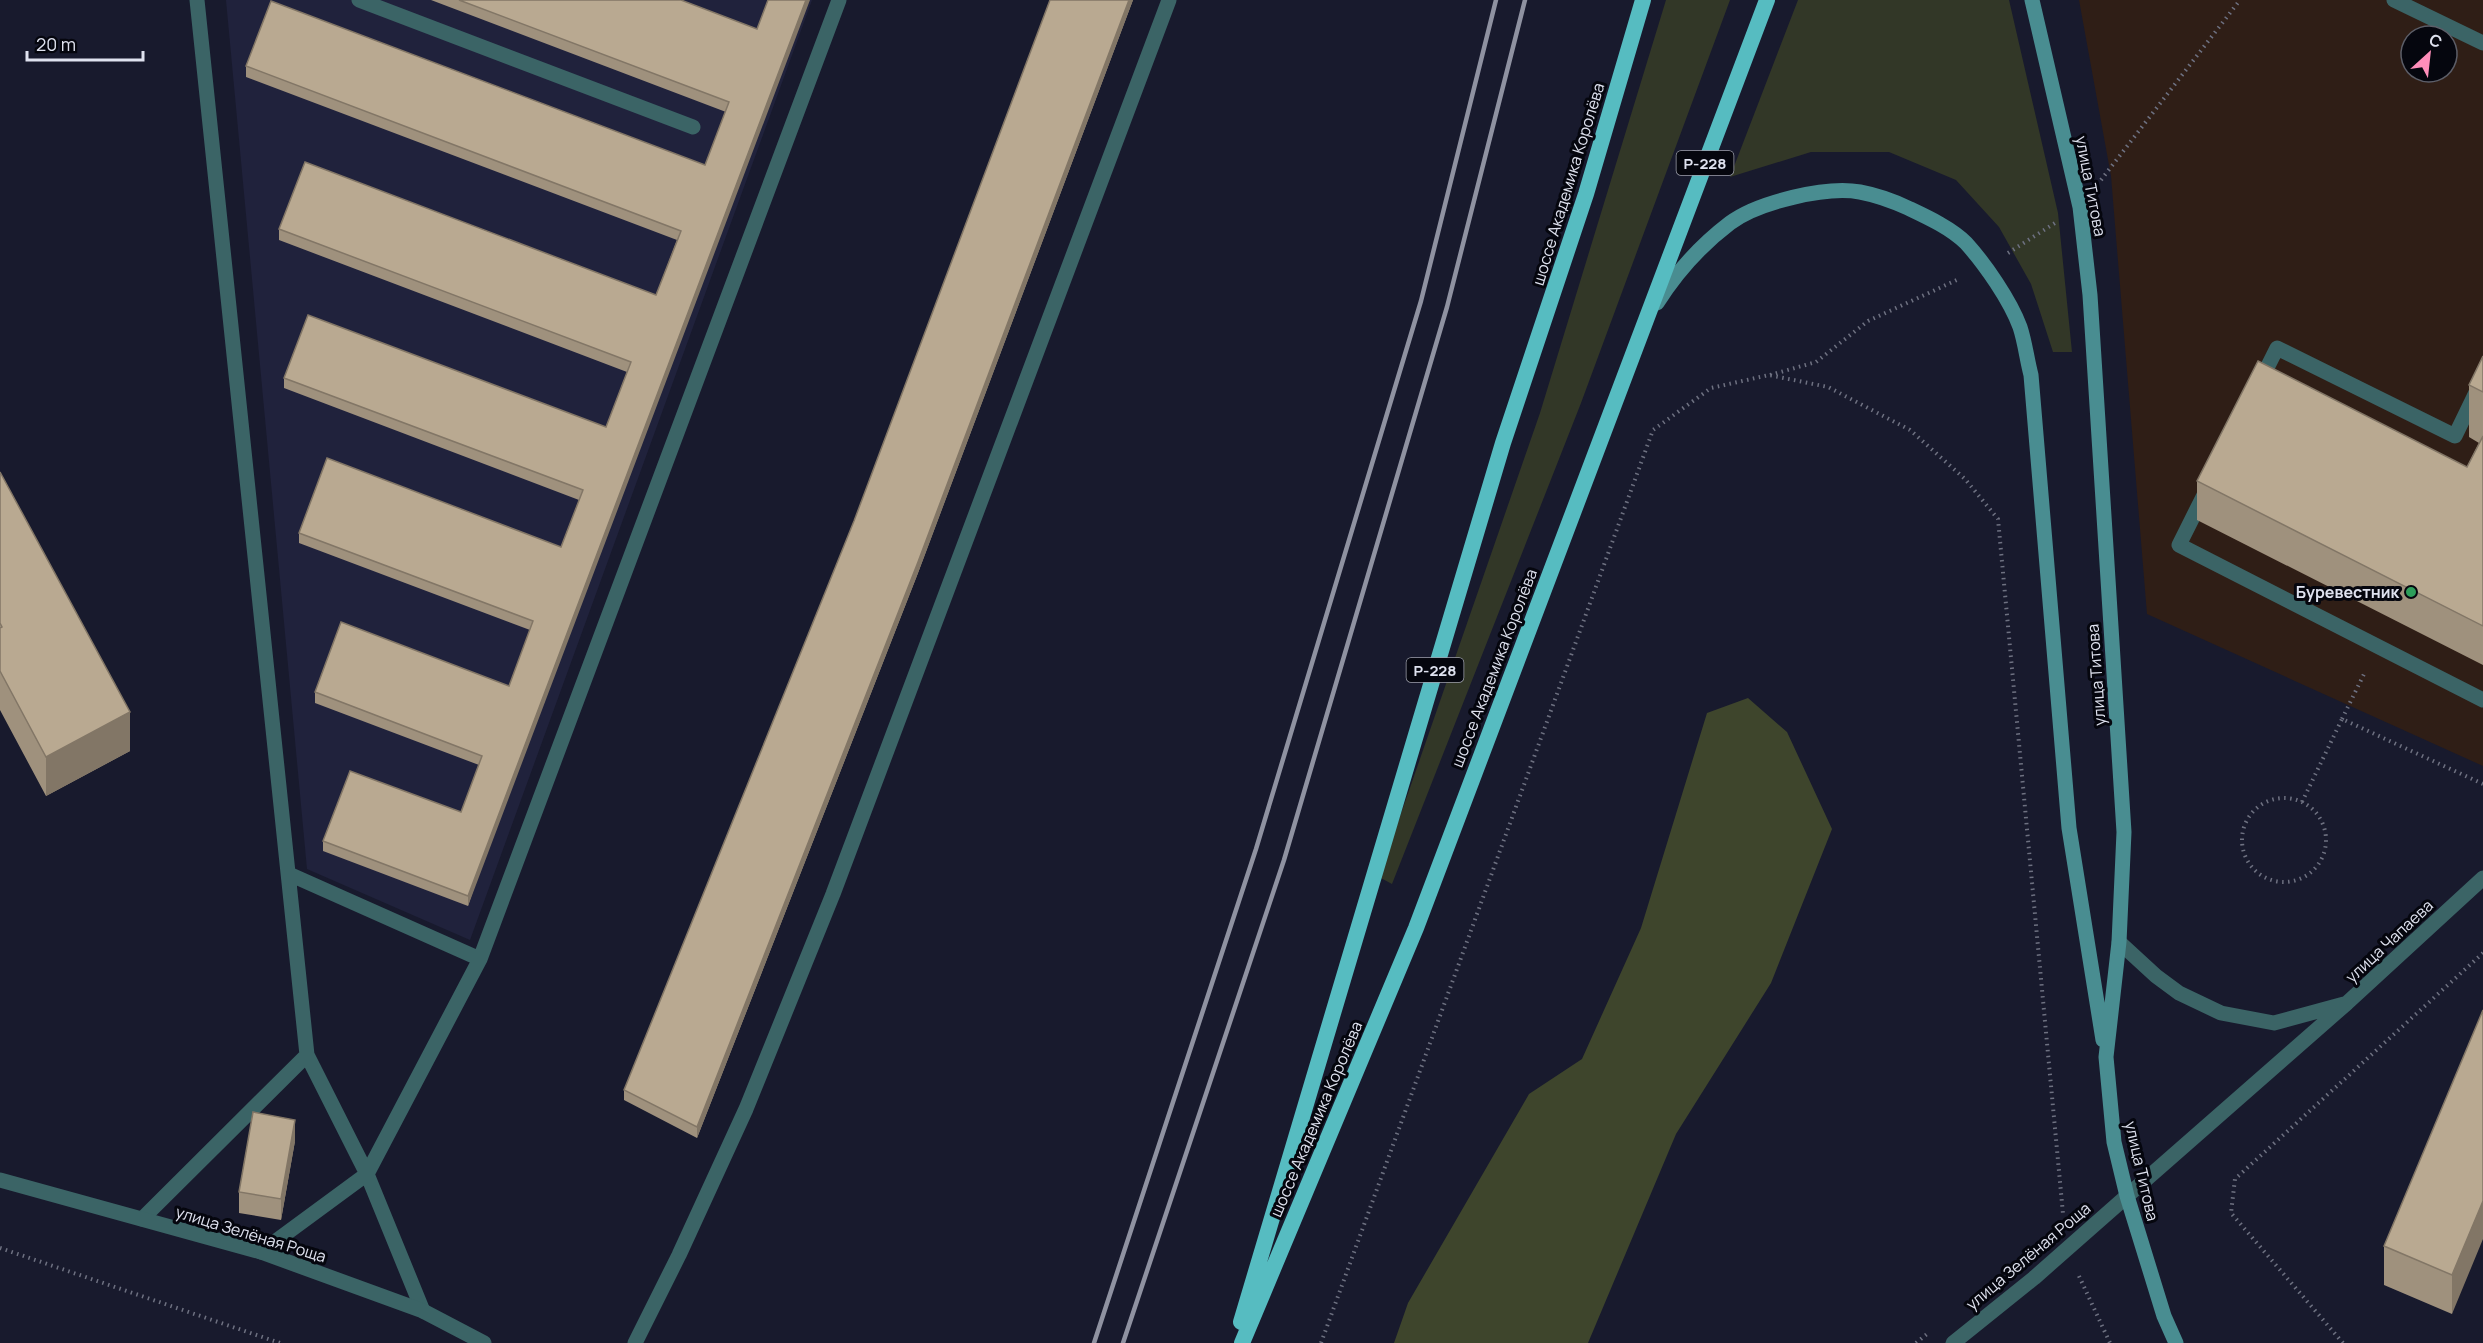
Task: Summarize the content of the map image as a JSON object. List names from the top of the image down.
{
  "streets": {
    "highway": ["Р-228", "шоссе Академика Королёва"],
    "main road": ["улица Титова"],
    "street": ["улица Чапаева", "улица Зелёная Роща"]
  },
  "crossings": [
    ["улица Титова", "улица Чапаева"],
    ["улица Титова", "улица Зелёная Роща"],
    ["улица Чапаева", "улица Зелёная Роща"]
  ],
  "places": ["Буревестник"],
  "scale_bar": "20 m",
  "north": "top right"
}
